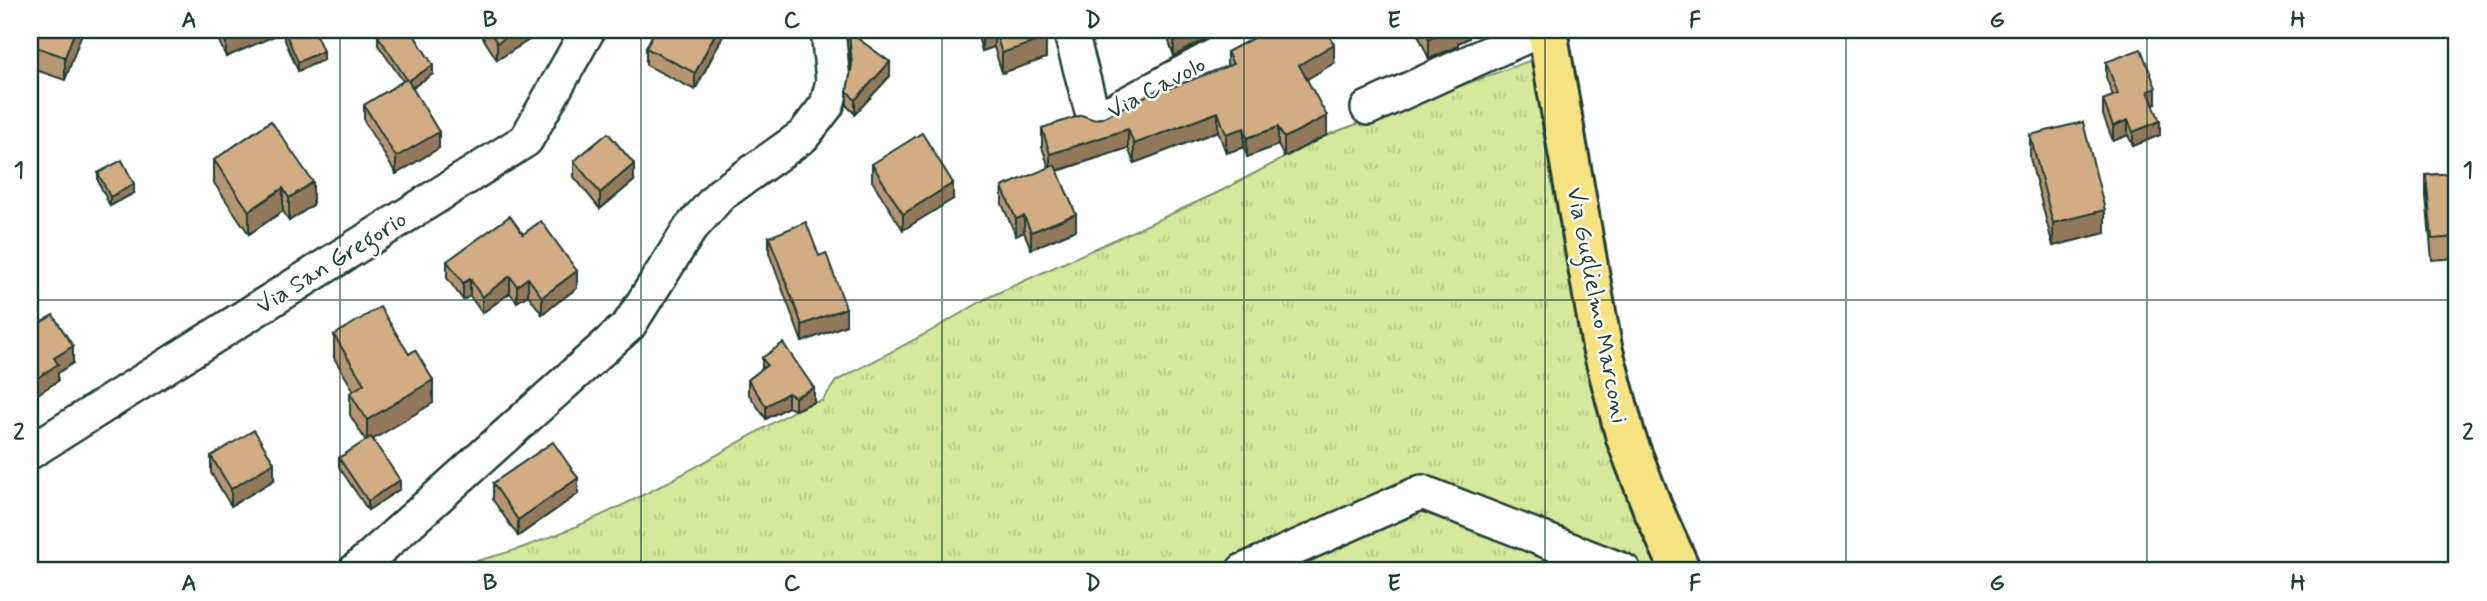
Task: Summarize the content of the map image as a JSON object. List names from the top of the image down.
{
  "streets": {
    "main road": ["Via Guglielmo Marconi"],
    "street": ["Via Cavolo", "Via San Gregorio"]
  },
  "grid": {
    "columns": [
      "A",
      "B",
      "C",
      "D",
      "E",
      "F",
      "G",
      "H"
    ],
    "rows": ["1", "2"]
  }
}
